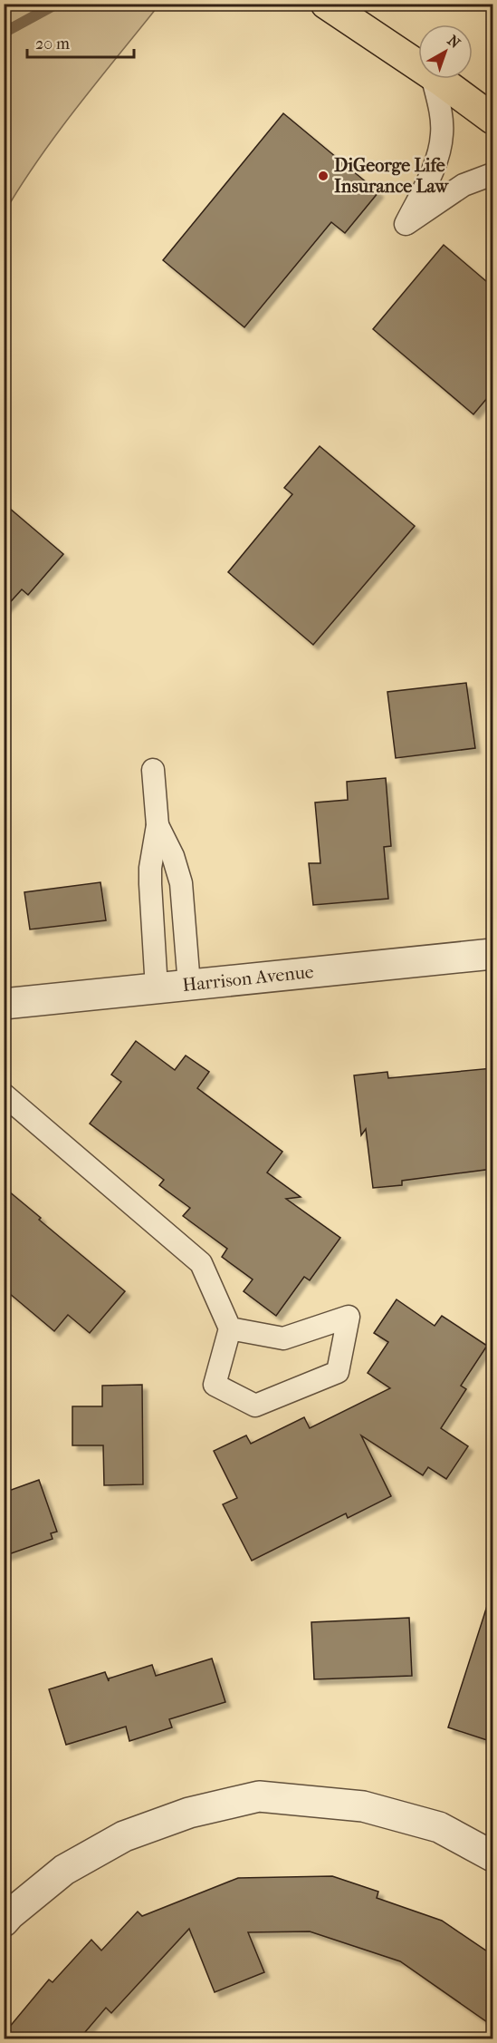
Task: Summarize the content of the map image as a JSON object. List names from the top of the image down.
{
  "streets": {
    "street": ["Harrison Avenue"]
  },
  "places": ["DiGeorge Life Insurance Law"],
  "scale_bar": "20 m",
  "north": "top right"
}
